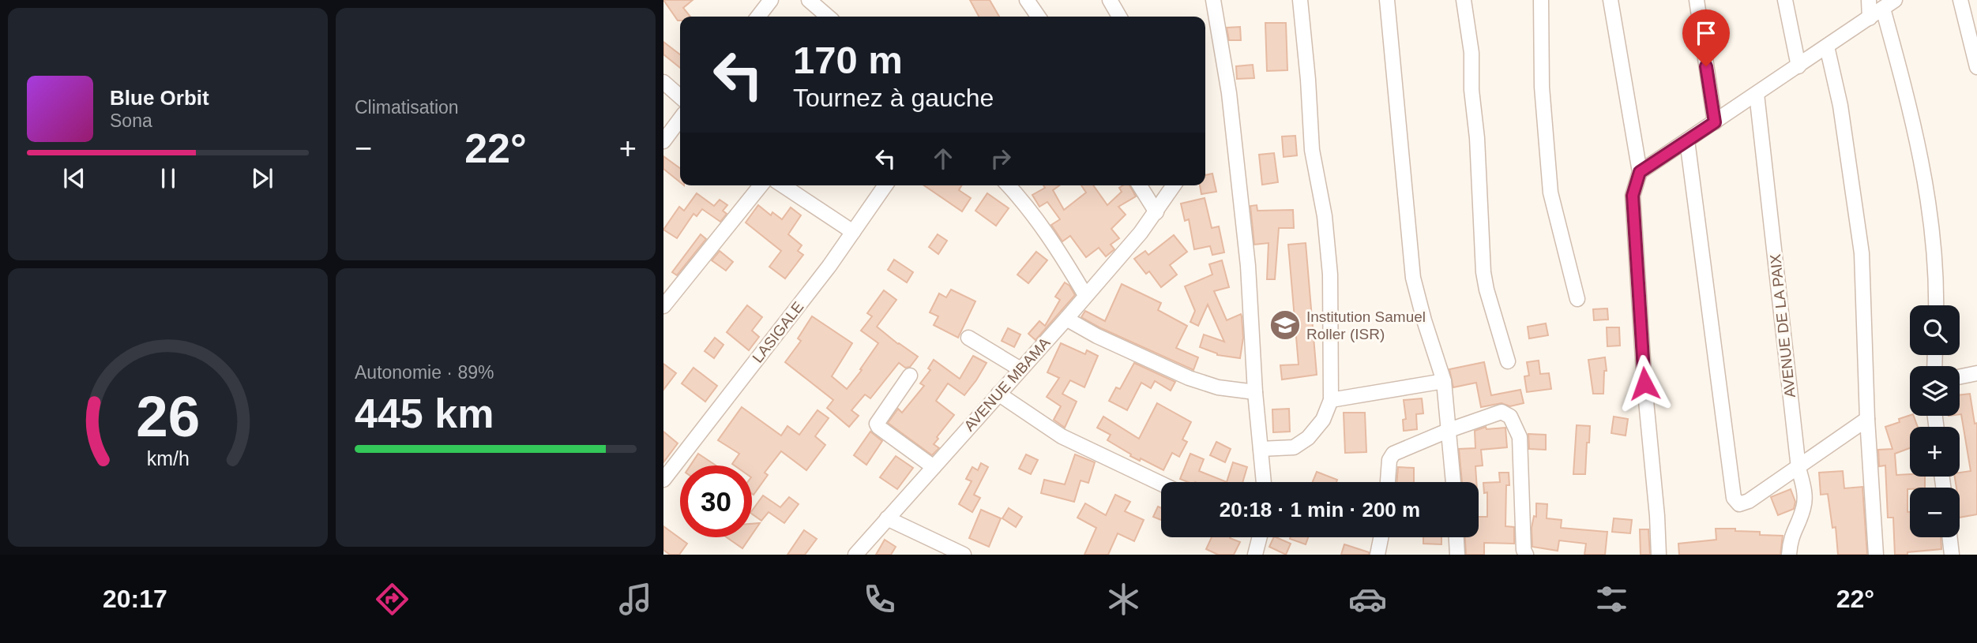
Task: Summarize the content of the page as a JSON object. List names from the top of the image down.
{
  "streets": {
    "street": ["AVENUE DE LA PAIX", "LASIGALE", "AVENUE MBAMA"]
  },
  "places": {
    "school or university": ["Institution Samuel Roller (ISR)"]
  },
  "page": {
    "tile": [
      "Climatisation",
      ["Autonomie · 89%", "445 km"]
    ],
    "turn": ["170 m", "Tournez à gauche"],
    "song": ["Blue Orbit", "Sona"],
    "heat": ["−", "22°", "+"],
    "map_buttons": ["+", "−"],
    "limit": "30",
    "trip": "20:18 · 1 min · 200 m",
    "tabs": ["20:17", "22°"],
    "gauge": ["26", "km/h"]
  }
}
